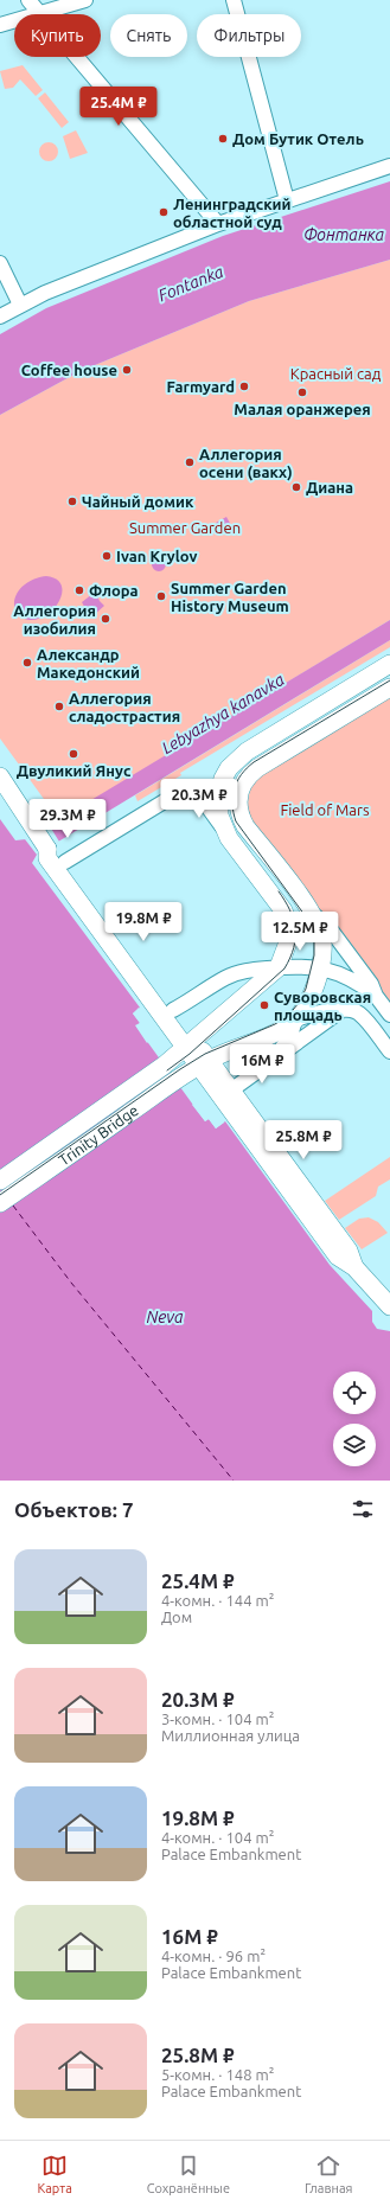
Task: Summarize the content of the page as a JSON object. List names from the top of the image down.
{
  "streets": {
    "main road": ["Trinity Bridge"]
  },
  "water": [
    "Фонтанка",
    "Fontanka",
    "Lebyazhya kanavka",
    "Neva"
  ],
  "parks": ["Красный сад", "Summer Garden", "Field of Mars"],
  "places": [
    "Дом Бутик Отель",
    "Ленинградский областной суд",
    "Coffee house",
    "Farmyard",
    "Малая оранжерея",
    "Аллегория осени (вакх)",
    "Диана",
    "Чайный домик",
    "Ivan Krylov",
    "Флора",
    "Summer Garden History Museum",
    "Аллегория изобилия",
    "Александр Македонский",
    "Аллегория сладострастия",
    "Двуликий Янус",
    "Суворовская площадь"
  ],
  "page": {
    "chip": ["Купить", "Снять", "Фильтры"],
    "price": [
      "25.4M ₽",
      "20.3M ₽",
      "29.3M ₽",
      "19.8M ₽",
      "12.5M ₽",
      "16M ₽",
      "25.8M ₽"
    ],
    "heading": "Объектов: 7",
    "list": [
      {
        "name": "25.4M ₽",
        "note": "4-комн. · 144 m² · Дом"
      },
      {
        "name": "20.3M ₽",
        "note": "3-комн. · 104 m² · Миллионная улица"
      },
      {
        "name": "19.8M ₽",
        "note": "4-комн. · 104 m² · Palace Embankment"
      },
      {
        "name": "16M ₽",
        "note": "4-комн. · 96 m² · Palace Embankment"
      },
      {
        "name": "25.8M ₽",
        "note": "5-комн. · 148 m² · Palace Embankment"
      }
    ],
    "tabs": ["Карта", "Сохранённые", "Главная"]
  }
}
